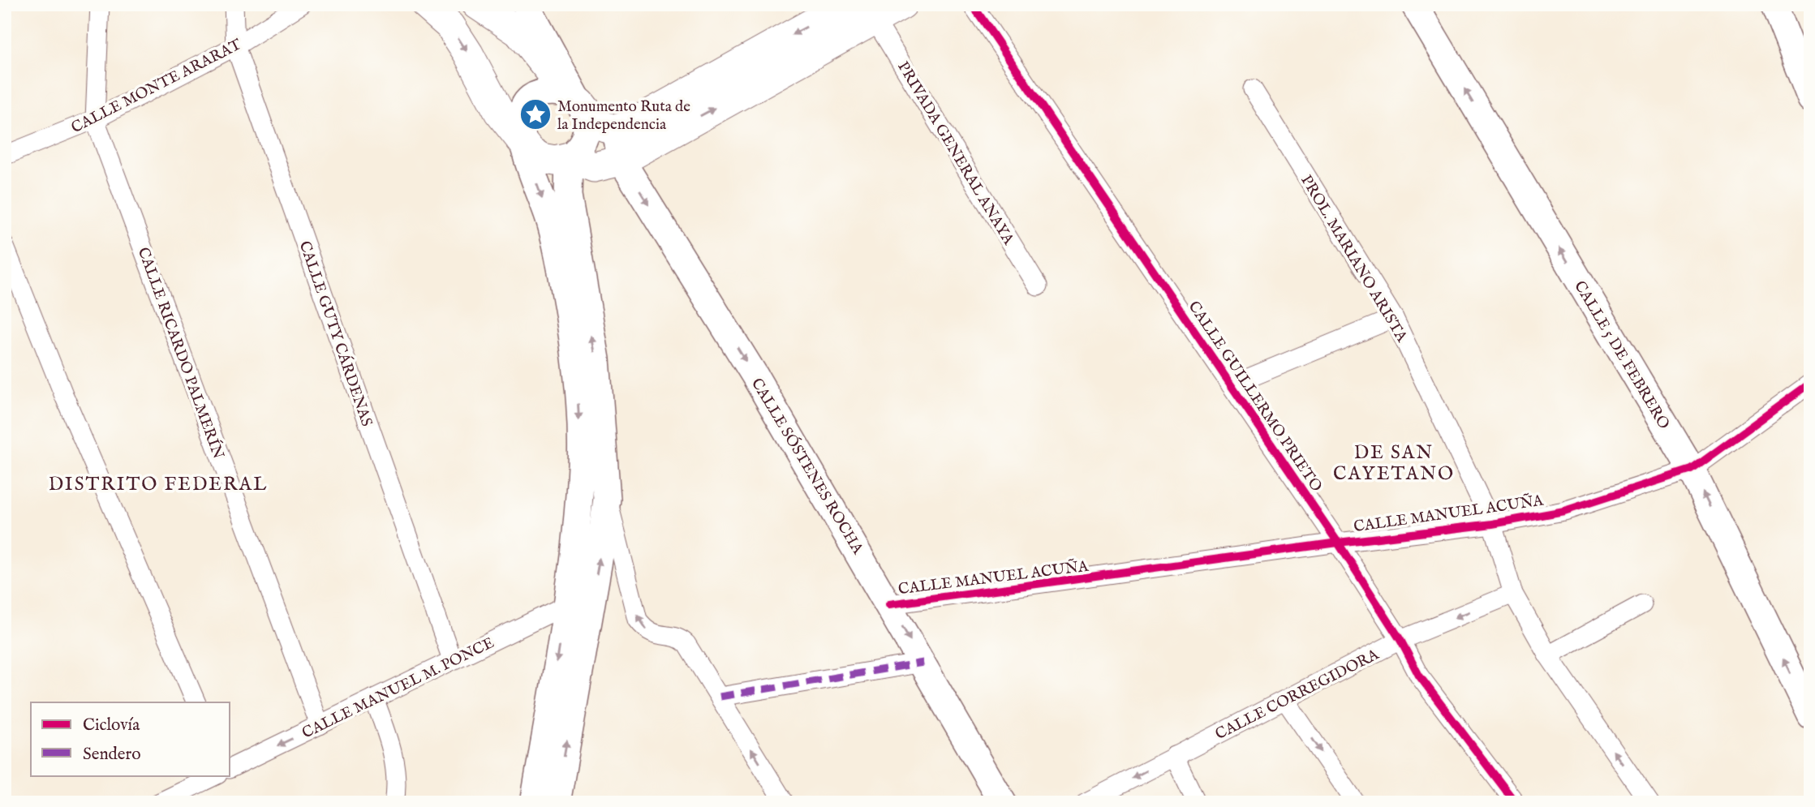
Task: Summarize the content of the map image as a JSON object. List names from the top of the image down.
{
  "streets": {
    "street": [
      "CALLE MONTE ARARAT",
      "PRIVADA GENERAL ANAYA",
      "PROL. MARIANO ARISTA",
      "CALLE GUTY CÁRDENAS",
      "CALLE RICARDO PALMERÍN",
      "CALLE 5 DE FEBRERO",
      "CALLE GUILLERMO PRIETO",
      "CALLE SÓSTENES ROCHA",
      "CALLE MANUEL ACUÑA",
      "CALLE MANUEL M. PONCE",
      "CALLE CORREGIDORA"
    ]
  },
  "crossings": [
    ["CALLE MONTE ARARAT", "CALLE GUTY CÁRDENAS"],
    ["CALLE MONTE ARARAT", "CALLE RICARDO PALMERÍN"],
    ["PROL. MARIANO ARISTA", "CALLE GUILLERMO PRIETO"],
    ["PROL. MARIANO ARISTA", "CALLE MANUEL ACUÑA"],
    ["PROL. MARIANO ARISTA", "CALLE CORREGIDORA"],
    ["CALLE GUTY CÁRDENAS", "CALLE MANUEL M. PONCE"],
    ["CALLE RICARDO PALMERÍN", "CALLE MANUEL M. PONCE"],
    ["CALLE 5 DE FEBRERO", "CALLE MANUEL ACUÑA"],
    ["CALLE GUILLERMO PRIETO", "CALLE MANUEL ACUÑA"],
    ["CALLE GUILLERMO PRIETO", "CALLE CORREGIDORA"],
    ["CALLE SÓSTENES ROCHA", "CALLE MANUEL ACUÑA"]
  ],
  "one_way": ["CALLE 5 DE FEBRERO", "CALLE CORREGIDORA"],
  "districts": ["DE SAN CAYETANO", "DISTRITO FEDERAL"],
  "places": {
    "place": ["Monumento Ruta de la Independencia"]
  },
  "legend": ["Ciclovía", "Sendero"]
}
